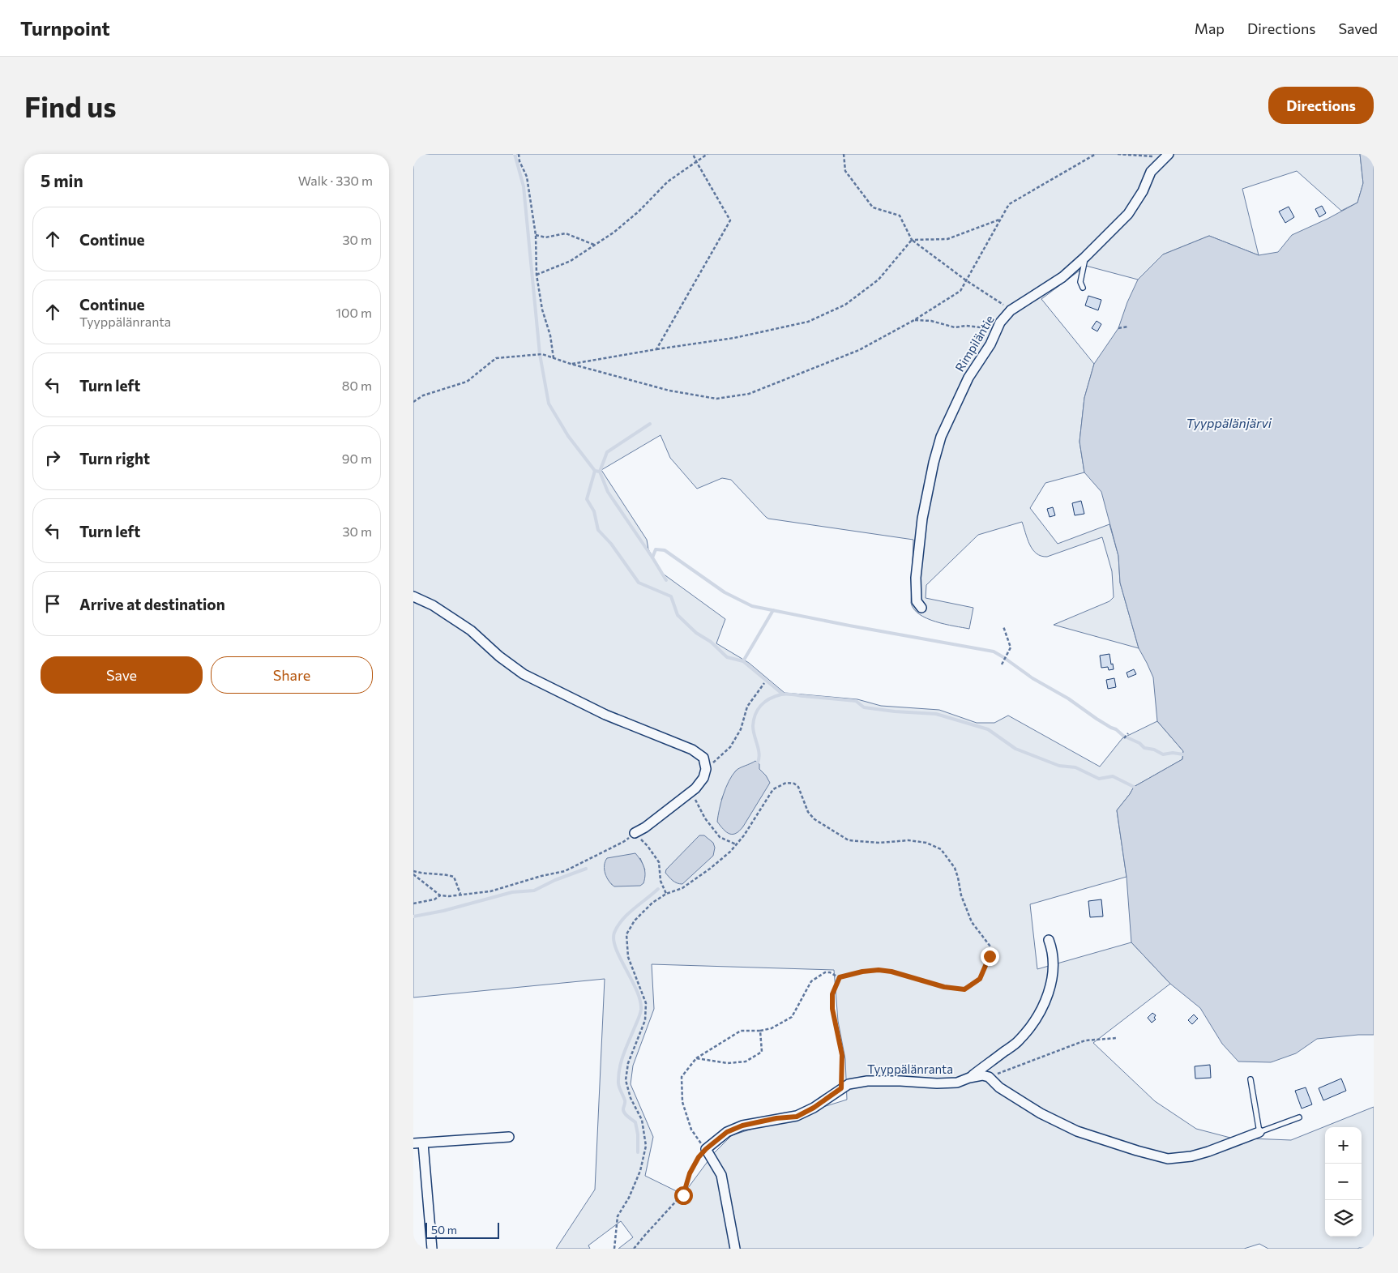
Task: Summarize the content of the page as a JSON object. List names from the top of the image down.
{
  "streets": {
    "street": ["Rimpiläntie", "Tyyppälänranta"]
  },
  "water": ["Tyyppälänjärvi"],
  "scale_bar": "50 m",
  "page": {
    "header": "Turnpoint",
    "nav": ["Map", "Directions", "Saved"],
    "buttons": [
      "Directions",
      ["Save", "Share"]
    ],
    "title": "Find us",
    "heading": ["5 min", "Walk · 330 m"],
    "list": [
      ["Continue", "30 m"],
      ["Continue", "Tyyppälänranta", "100 m"],
      ["Turn left", "80 m"],
      ["Turn right", "90 m"],
      ["Turn left", "30 m"],
      "Arrive at destination"
    ],
    "map_buttons": ["+", "−"],
    "scale": "50 m"
  }
}
